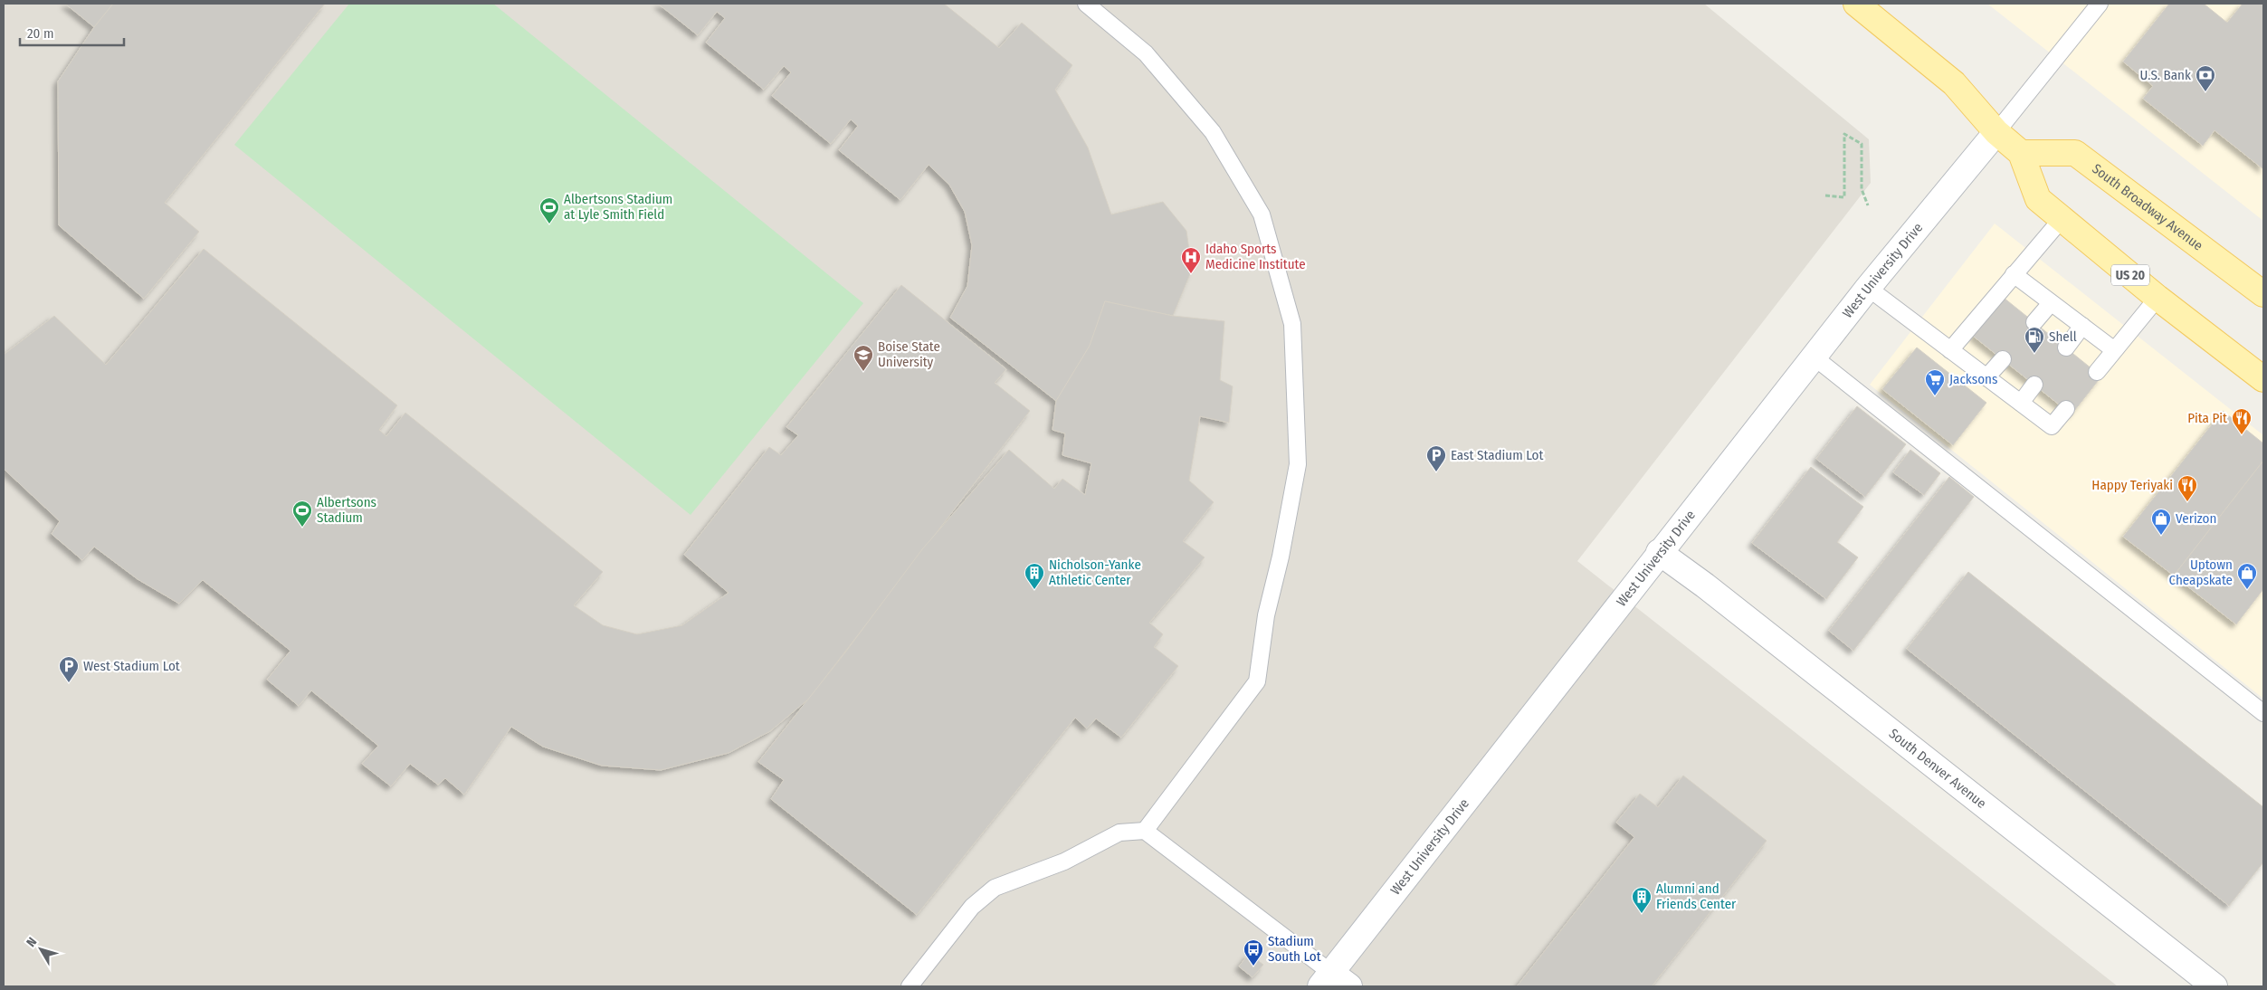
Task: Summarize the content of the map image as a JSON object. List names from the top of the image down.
{
  "streets": {
    "main road": ["South Broadway Avenue", "US 20"],
    "street": ["West University Drive", "South Denver Avenue"]
  },
  "crossings": [
    ["South Broadway Avenue", "US 20"],
    ["West University Drive", "US 20"],
    ["West University Drive", "South Denver Avenue"]
  ],
  "places": {
    "bank": ["U.S. Bank"],
    "sports": ["Albertsons Stadium at Lyle Smith Field", "Albertsons Stadium"],
    "hospital": ["Idaho Sports Medicine Institute"],
    "fuel station": ["Shell"],
    "school or university": ["Boise State University"],
    "supermarket": ["Jacksons"],
    "restaurant": ["Pita Pit", "Happy Teriyaki"],
    "parking": ["East Stadium Lot", "West Stadium Lot"],
    "shop": ["Verizon", "Uptown Cheapskate"],
    "building": ["Nicholson-Yanke Athletic Center", "Alumni and Friends Center"],
    "bus stop": ["Stadium South Lot"]
  },
  "scale_bar": "20 m",
  "north": "top left"
}
